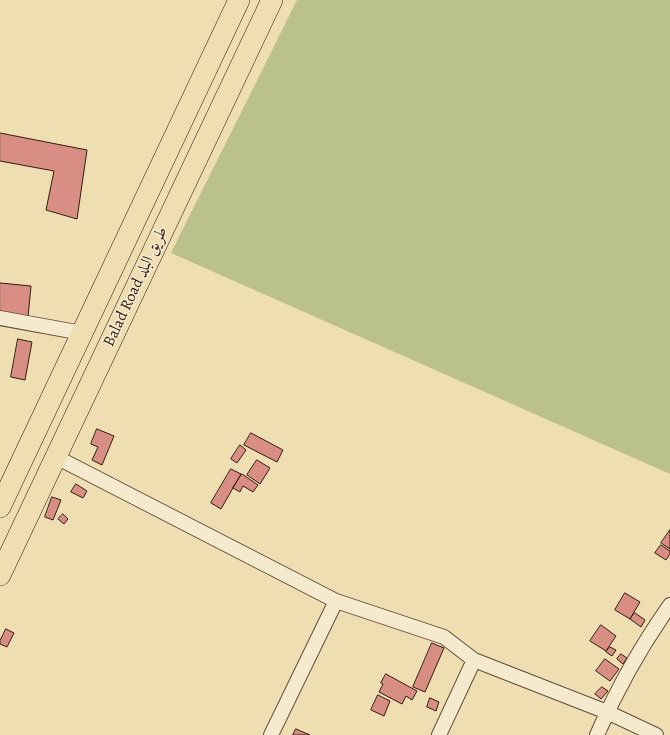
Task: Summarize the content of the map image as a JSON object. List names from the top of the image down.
{
  "streets": {
    "highway": ["Balad Road طريق البلد"]
  }
}
